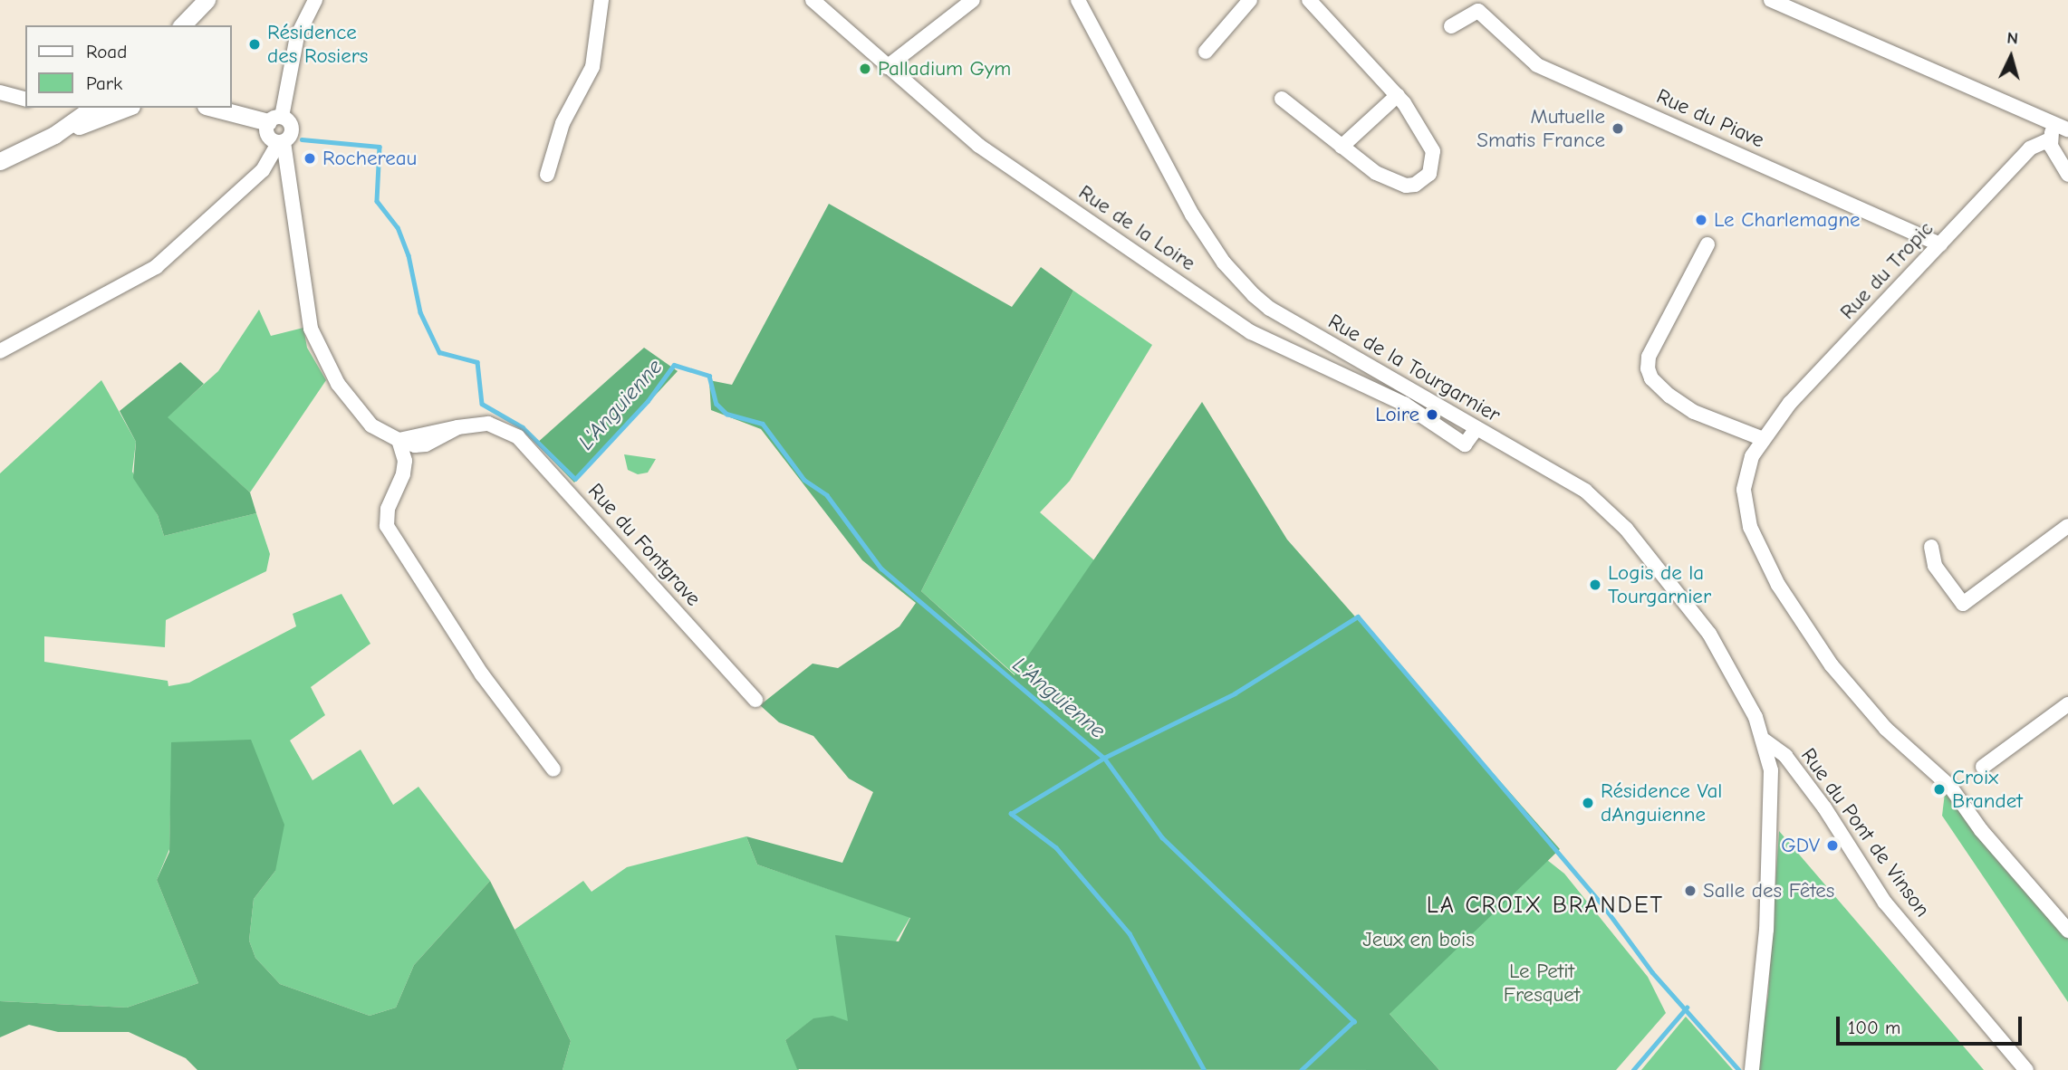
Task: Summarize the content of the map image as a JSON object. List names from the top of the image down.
{
  "streets": {
    "street": [
      "Rue du Piave",
      "Rue de la Loire",
      "Rue du Tropic",
      "Rue de la Tourgarnier",
      "Rue du Fontgrave",
      "Rue du Pont de Vinson"
    ]
  },
  "crossings": [
    ["Rue du Piave", "Rue du Tropic"],
    ["Rue de la Loire", "Rue de la Tourgarnier"],
    ["Rue de la Tourgarnier", "Rue du Pont de Vinson"]
  ],
  "districts": ["LA CROIX BRANDET"],
  "water": ["L'Anguienne"],
  "parks": ["Jeux en bois", "Le Petit Fresquet"],
  "places": [
    "Résidence des Rosiers",
    "Palladium Gym",
    "Mutuelle Smatis France",
    "Rochereau",
    "Le Charlemagne",
    "Loire",
    "Logis de la Tourgarnier",
    "Croix Brandet",
    "Résidence Val dAnguienne",
    "GDV",
    "Salle des Fêtes"
  ],
  "legend": ["Road", "Park"],
  "scale_bar": "100 m",
  "north": "top"
}
